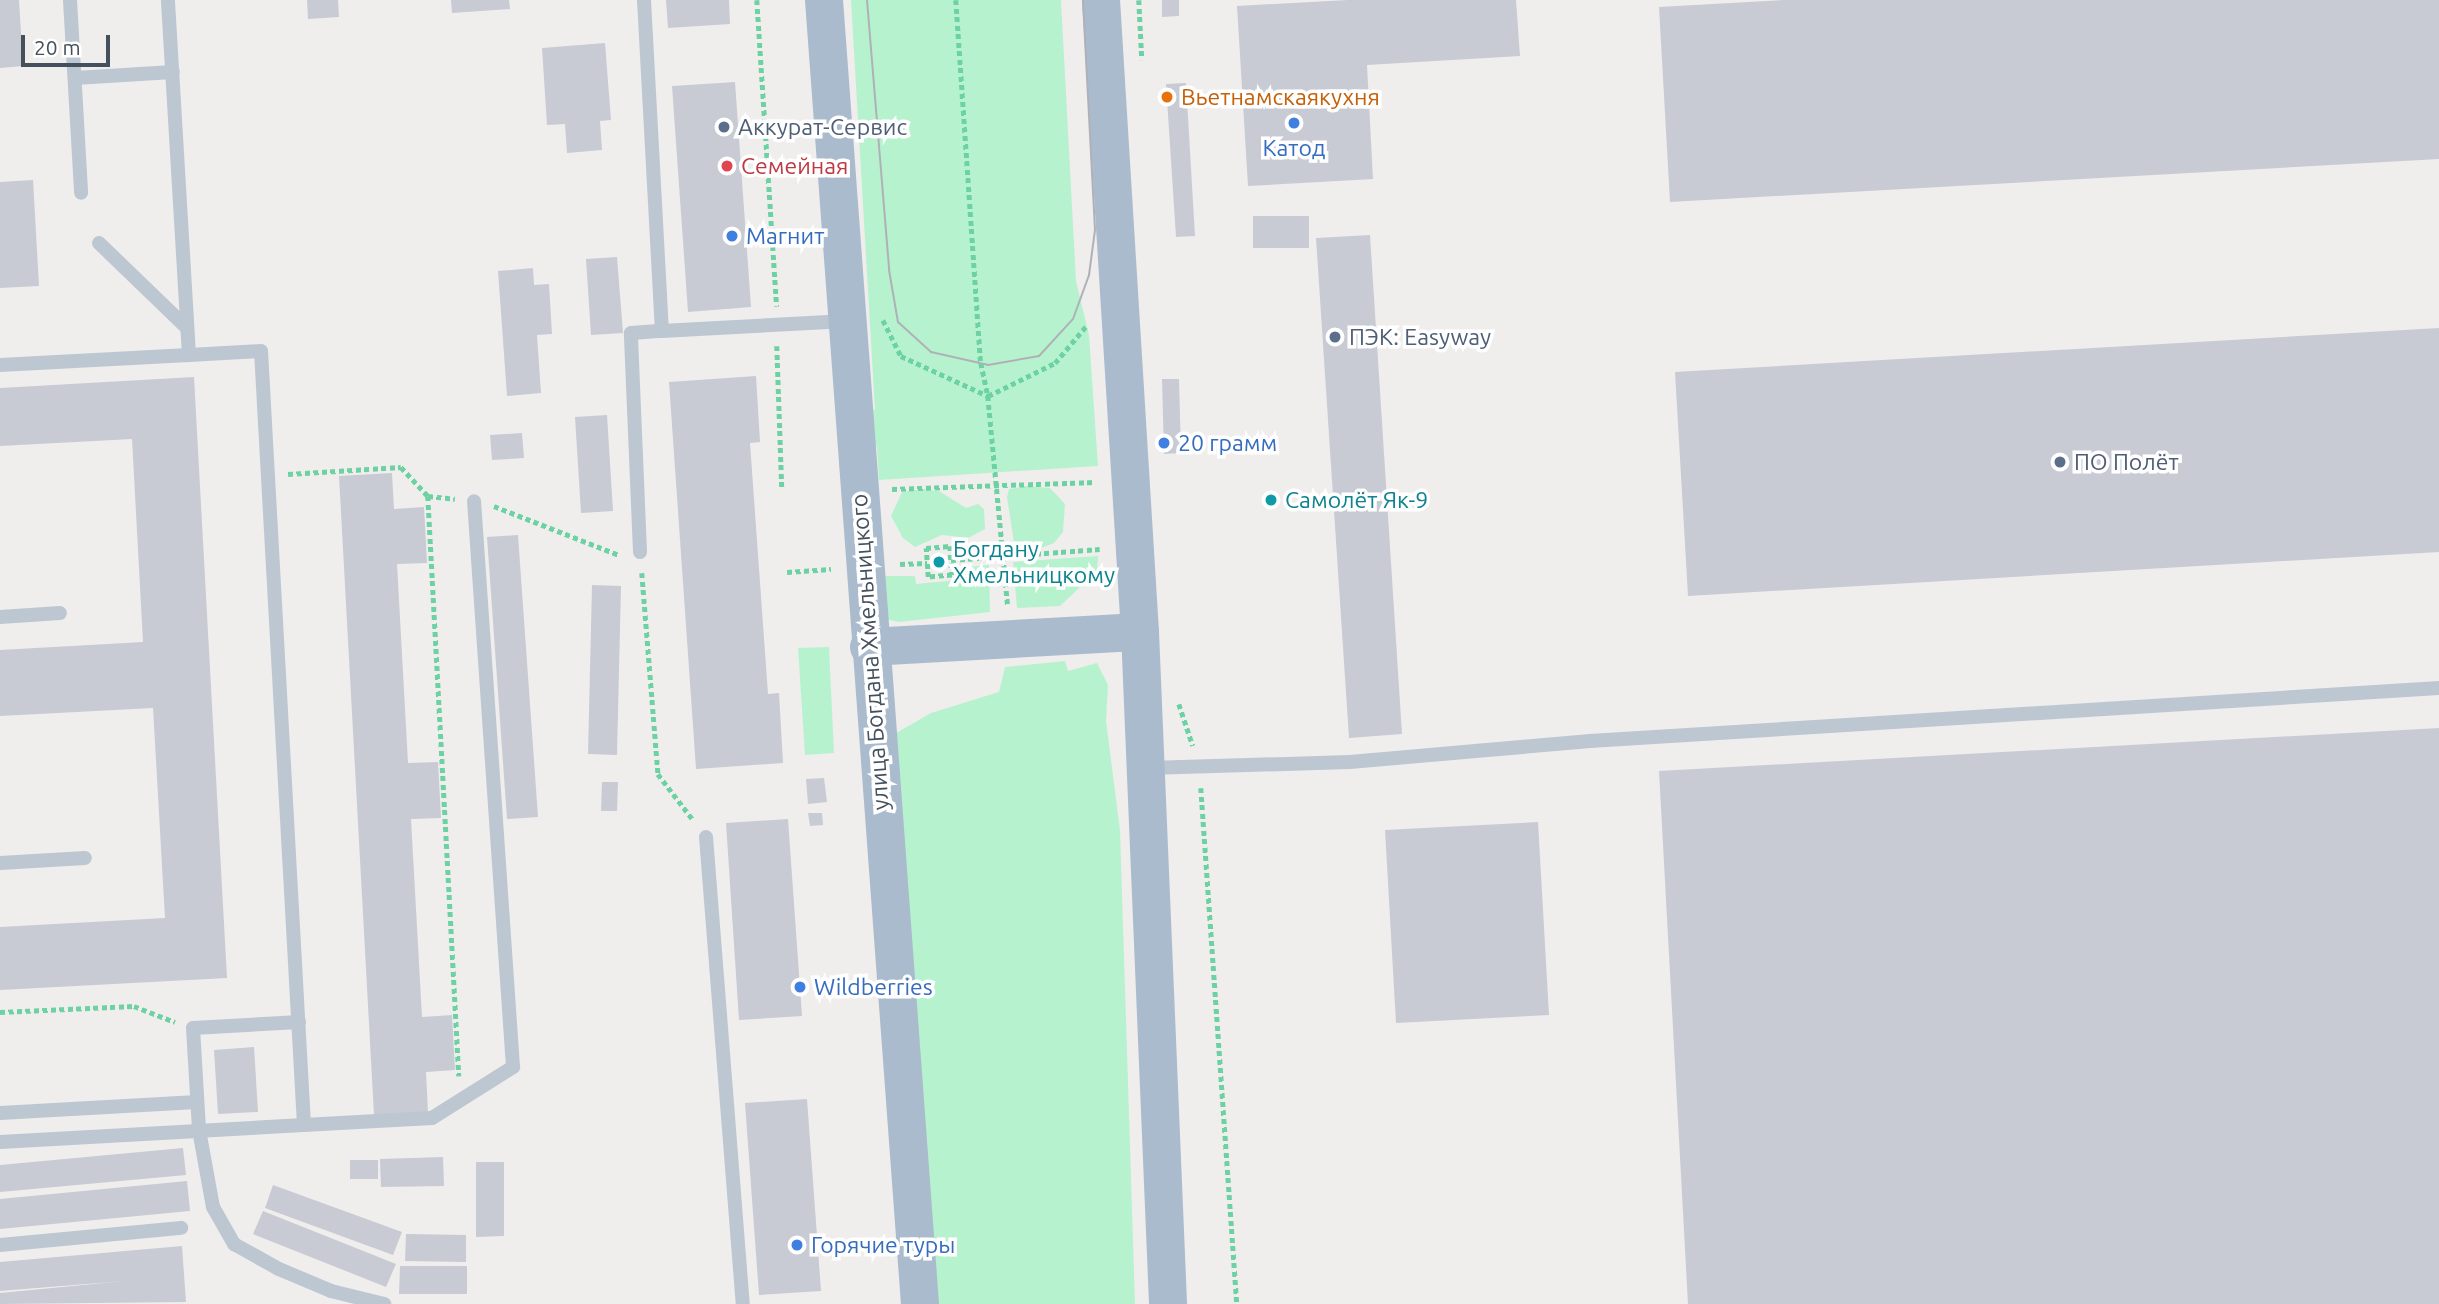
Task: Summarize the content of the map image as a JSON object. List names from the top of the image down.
{
  "streets": {
    "main road": ["улица Богдана Хмельницкого"]
  },
  "places": [
    "Вьетнамскаякухня",
    "Катод",
    "Аккурат-Сервис",
    "Семейная",
    "Магнит",
    "ПЭК: Easyway",
    "20 грамм",
    "ПО Полёт",
    "Самолёт Як-9",
    "Богдану Хмельницкому",
    "Wildberries",
    "Горячие туры"
  ],
  "scale_bar": "20 m"
}
